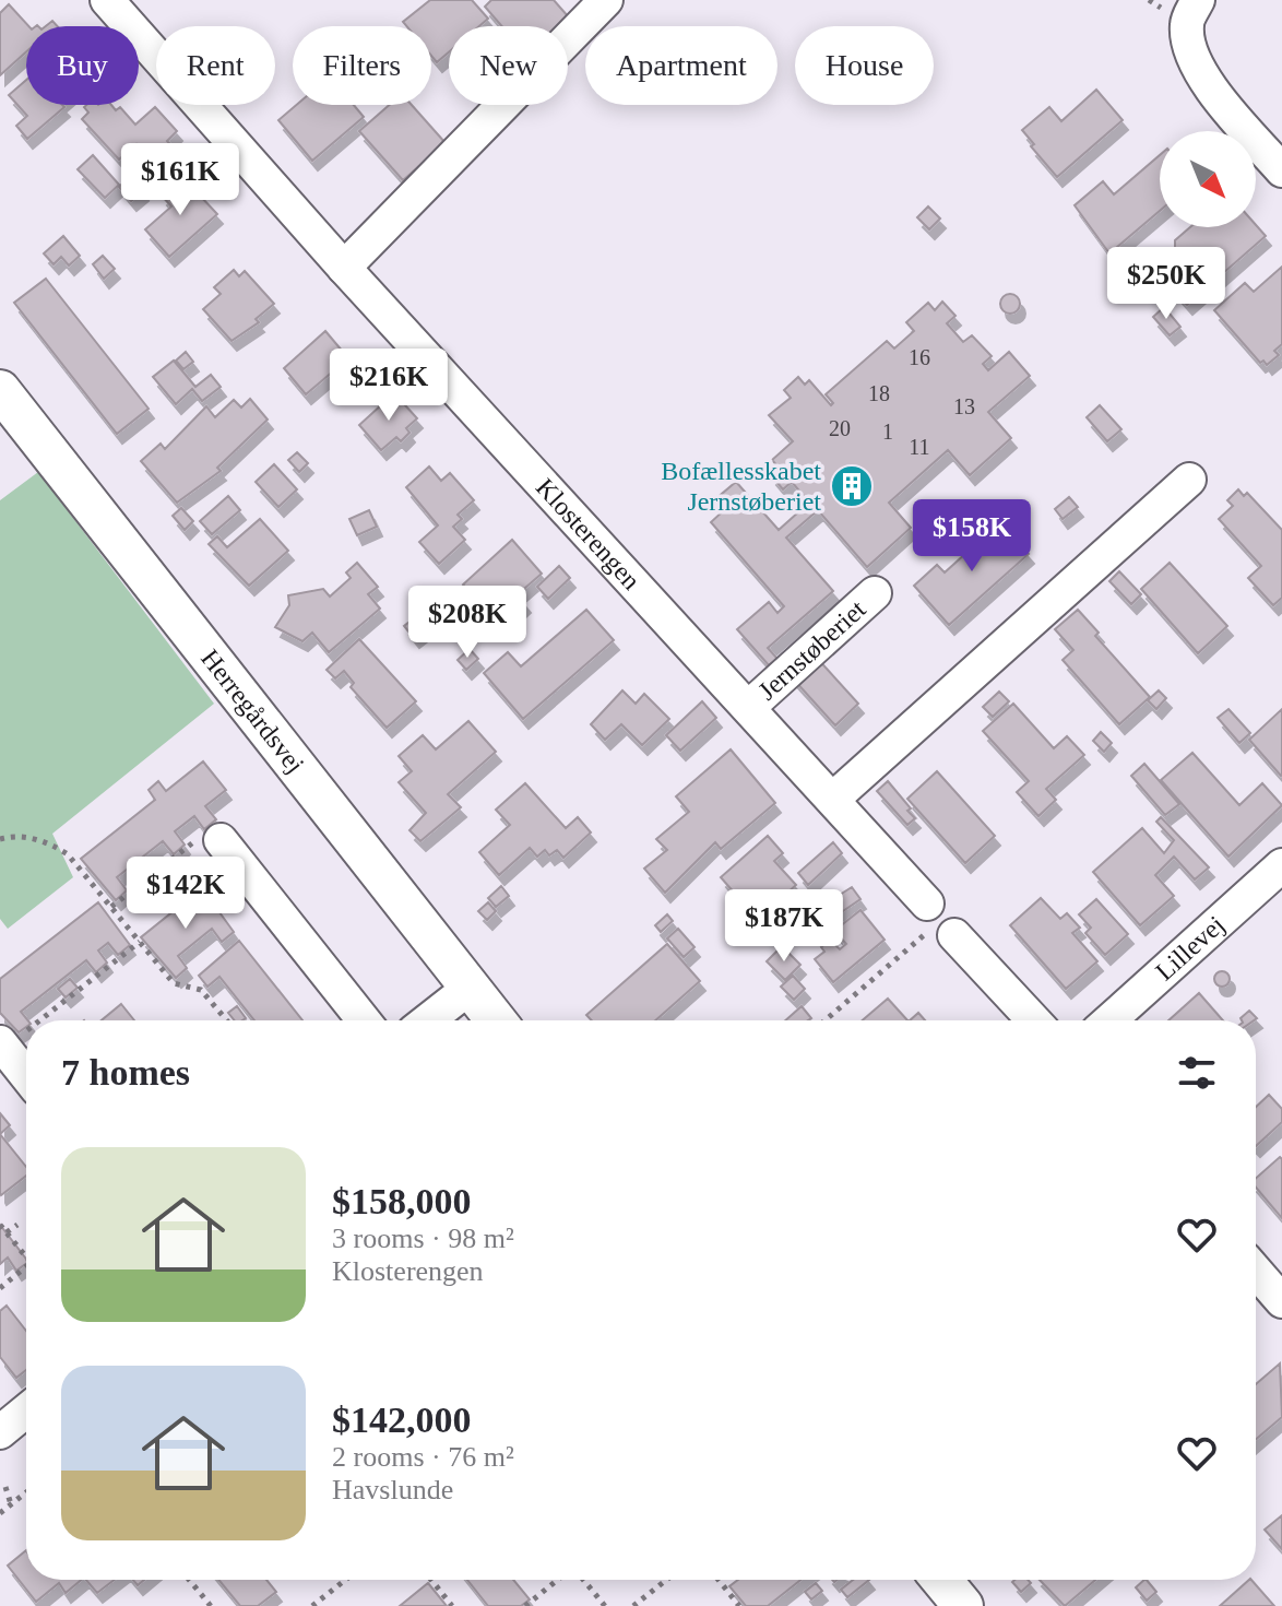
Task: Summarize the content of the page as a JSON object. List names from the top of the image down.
{
  "streets": {
    "street": [
      "Klosterengen",
      "Jernstøberiet",
      "Herregårdsvej",
      "Lillevej"
    ]
  },
  "crossings": [
    ["Klosterengen", "Jernstøberiet"]
  ],
  "places": {
    "building": ["Bofællesskabet Jernstøberiet"]
  },
  "house_numbers": [
    "16",
    "18",
    "13",
    "20",
    "1",
    "11"
  ],
  "north": "bottom right",
  "page": {
    "chip": [
      "Buy",
      "Rent",
      "Filters",
      "New",
      "Apartment",
      "House"
    ],
    "price": [
      "$161K",
      "$250K",
      "$216K",
      "$158K",
      "$208K",
      "$142K",
      "$187K"
    ],
    "heading": "7 homes",
    "list": [
      {
        "name": "$158,000",
        "note": "3 rooms · 98 m² · Klosterengen"
      },
      {
        "name": "$142,000",
        "note": "2 rooms · 76 m² · Havslunde"
      }
    ]
  }
}
